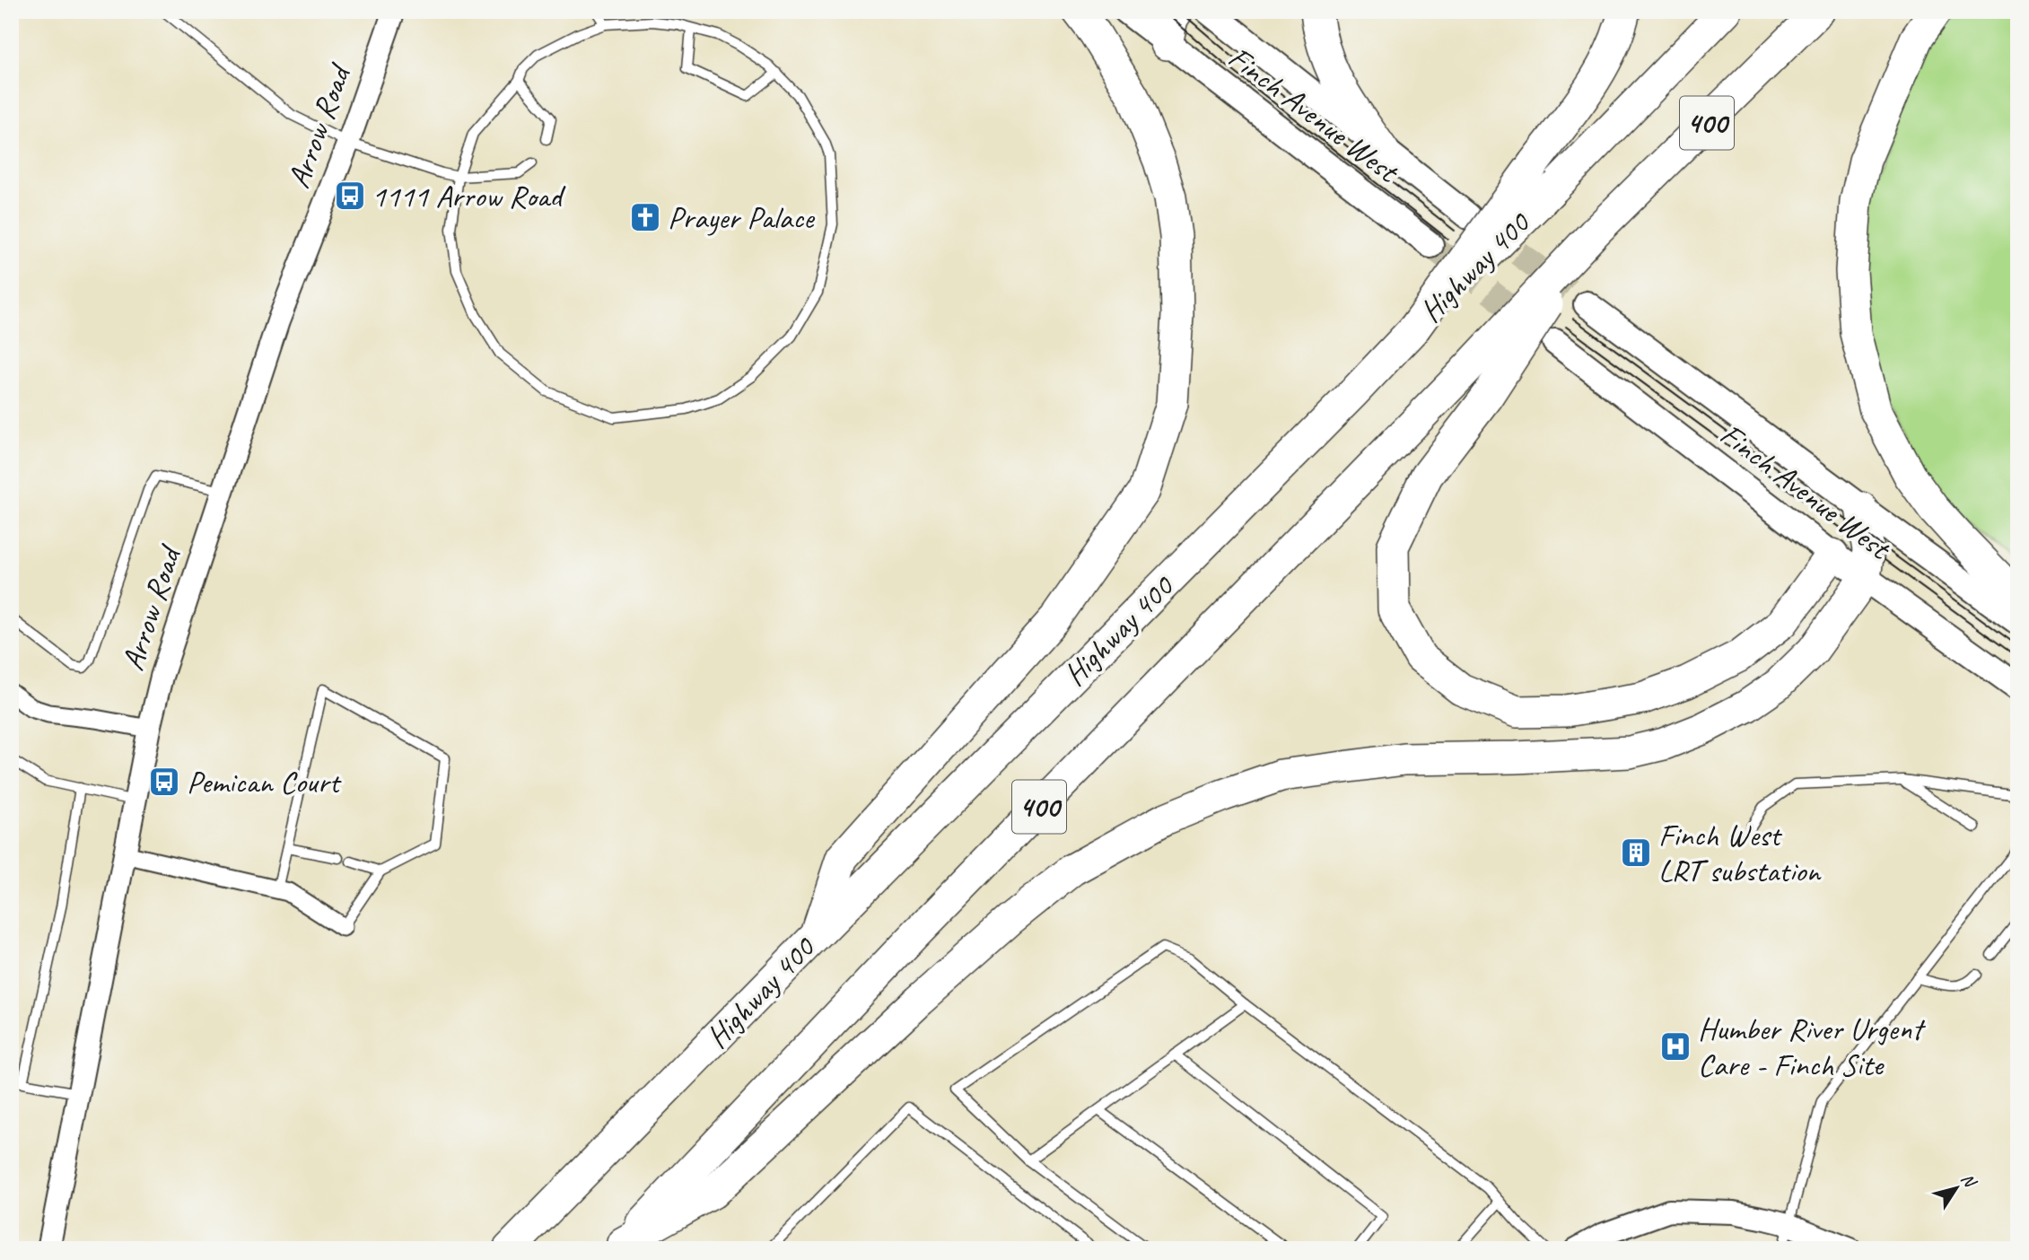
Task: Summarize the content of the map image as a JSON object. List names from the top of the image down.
{
  "streets": {
    "highway": ["400", "Highway 400"],
    "main road": ["Finch Avenue West"],
    "street": ["Arrow Road"]
  },
  "places": {
    "bus stop": ["1111 Arrow Road", "Pemican Court"],
    "church": ["Prayer Palace"],
    "building": ["Finch West LRT substation"],
    "hospital": ["Humber River Urgent Care - Finch Site"]
  },
  "north": "top right"
}
